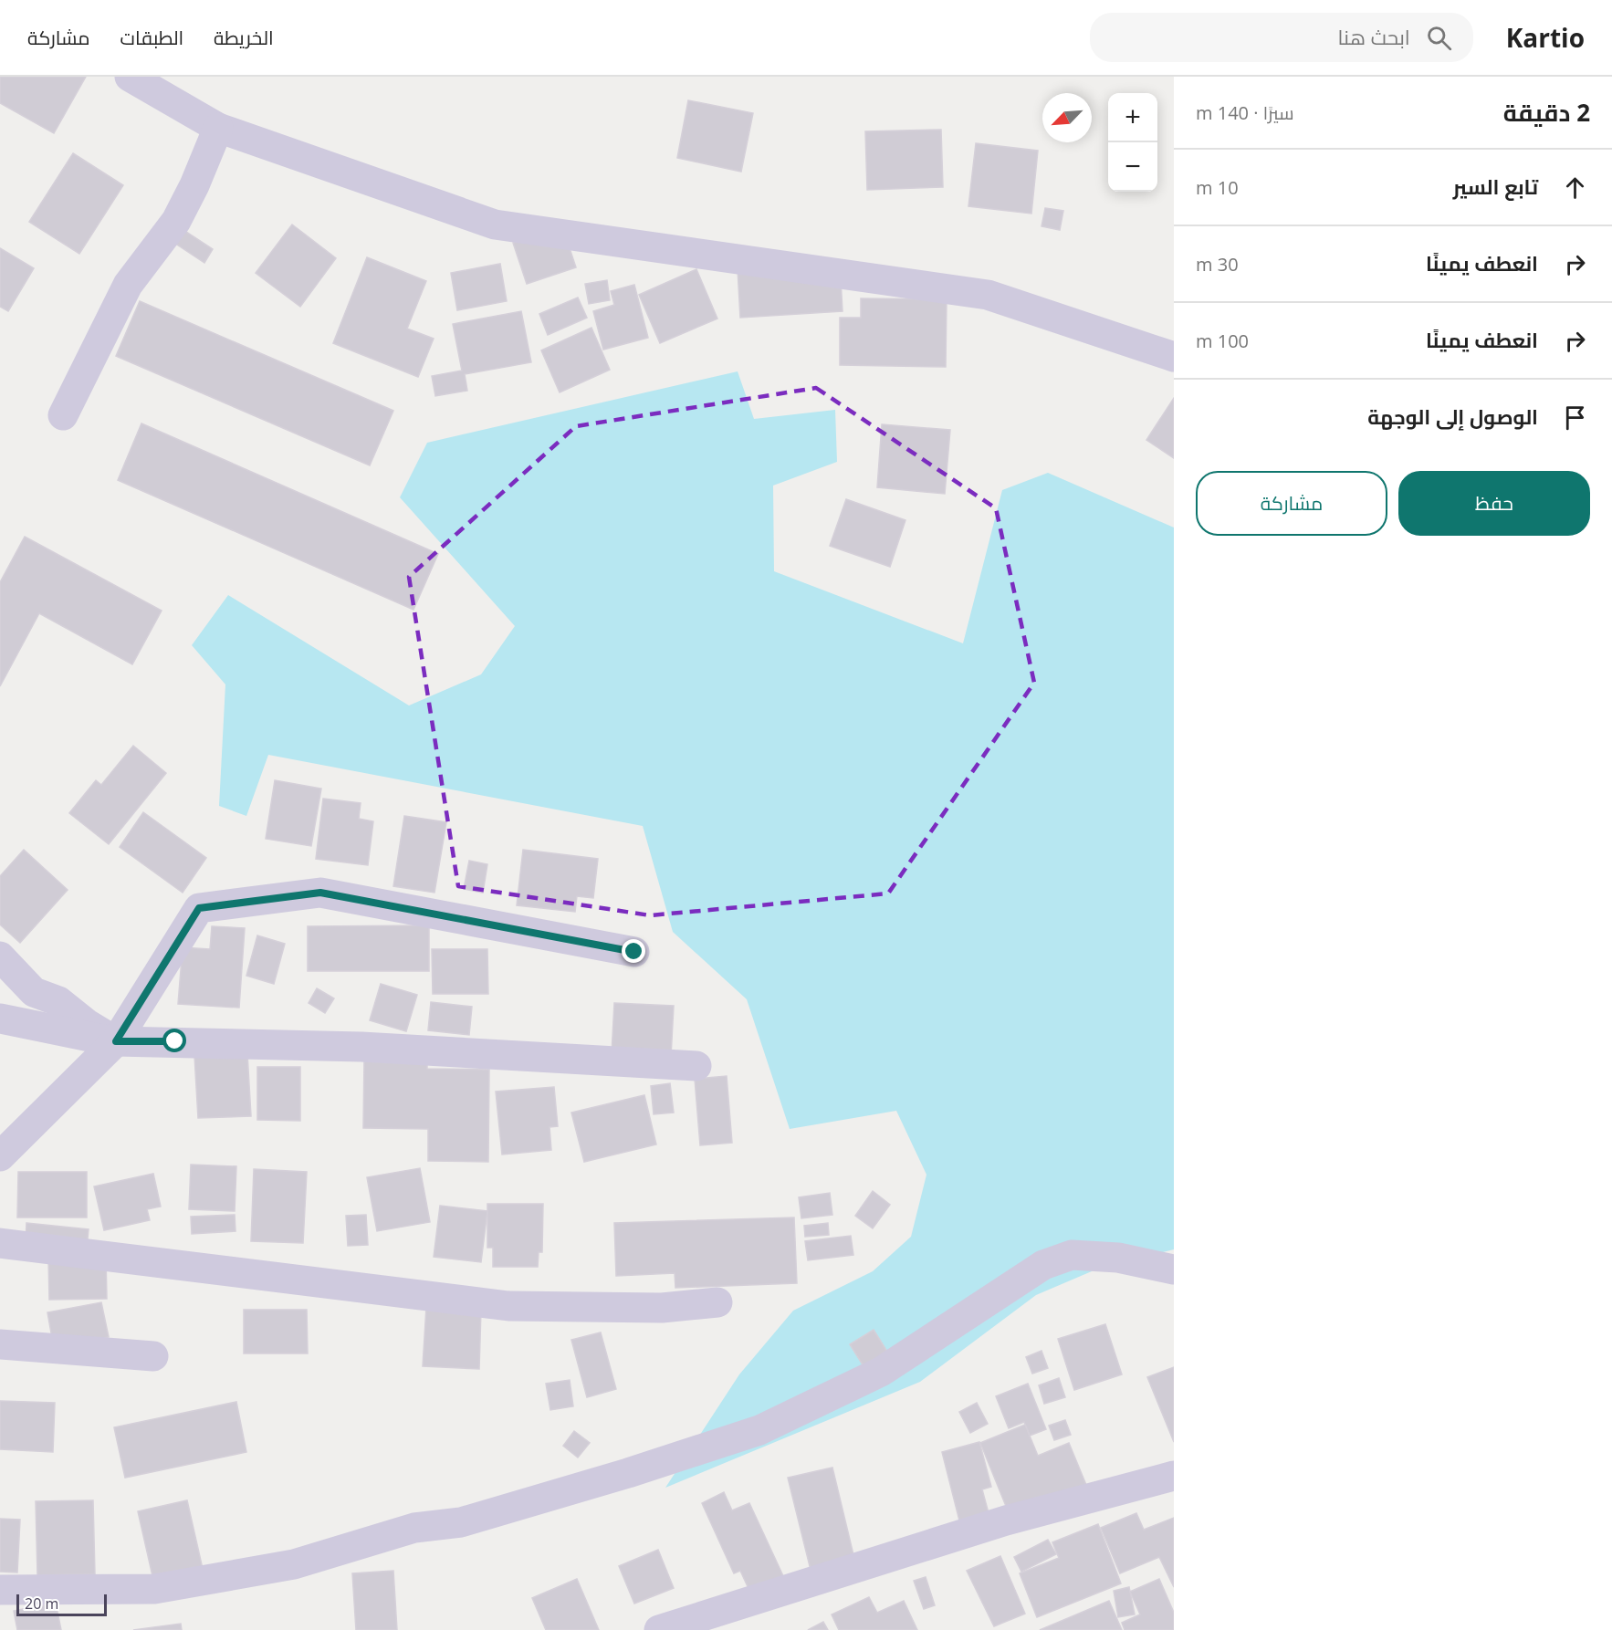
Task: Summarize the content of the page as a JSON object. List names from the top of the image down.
{
  "scale_bar": "20 m",
  "north": "bottom left",
  "page": {
    "header": "Kartio",
    "search": "ابحث هنا",
    "nav": ["الخريطة", "الطبقات", "مشاركة"],
    "heading": ["2 دقيقة", "سيرًا · 140 m"],
    "map_buttons": ["+", "−"],
    "list": [
      ["تابع السير", "10 m"],
      ["انعطف يمينًا", "30 m"],
      ["انعطف يمينًا", "100 m"],
      "الوصول إلى الوجهة"
    ],
    "buttons": ["حفظ", "مشاركة"],
    "scale": "20 m"
  }
}
